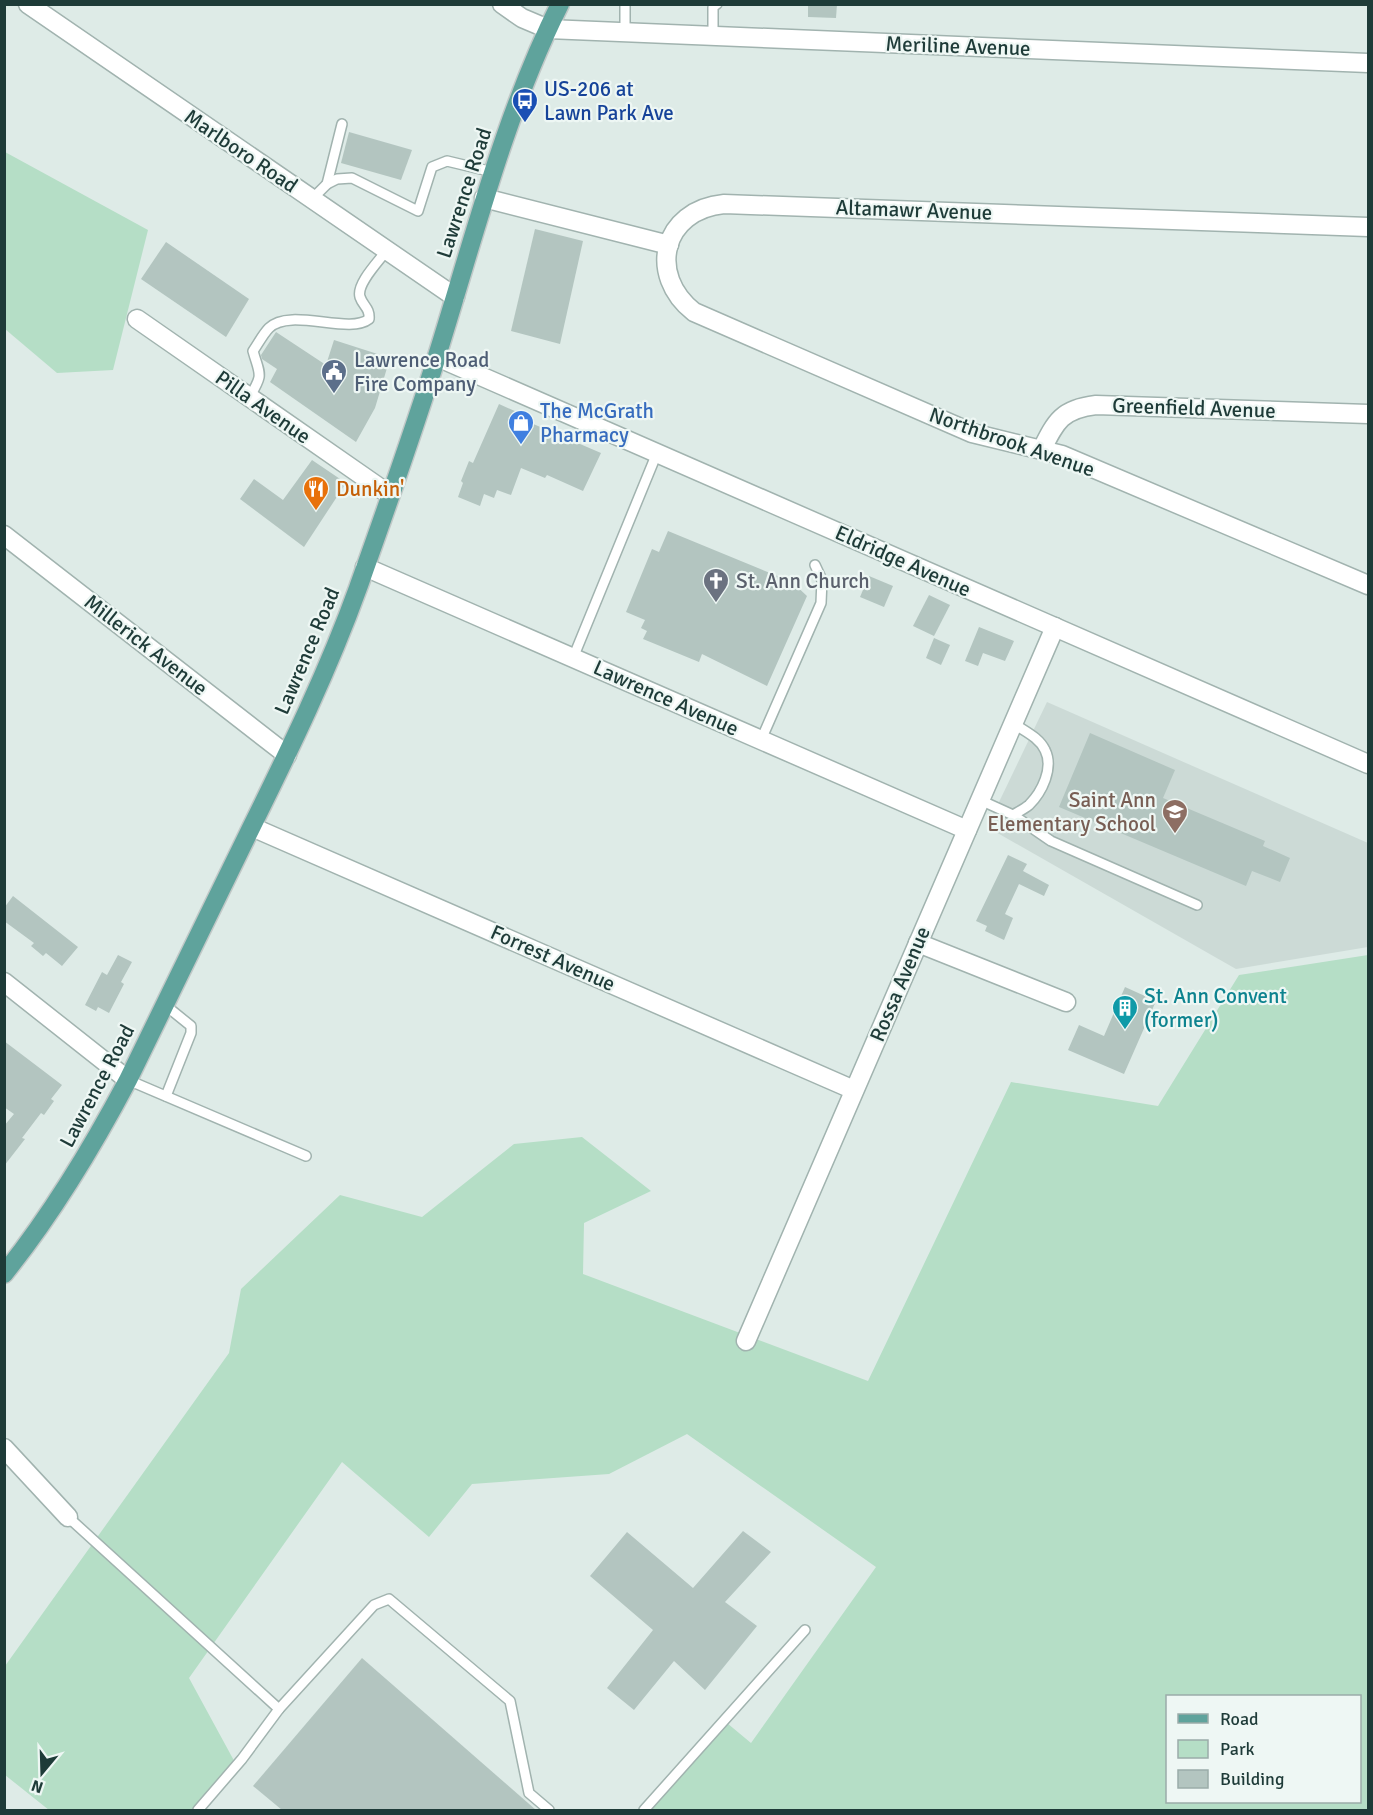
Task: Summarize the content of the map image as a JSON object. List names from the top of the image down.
{
  "streets": {
    "main road": ["Lawrence Road"],
    "street": [
      "Meriline Avenue",
      "Marlboro Road",
      "Altamawr Avenue",
      "Pilla Avenue",
      "Greenfield Avenue",
      "Northbrook Avenue",
      "Eldridge Avenue",
      "Millerick Avenue",
      "Lawrence Avenue",
      "Forrest Avenue",
      "Rossa Avenue"
    ]
  },
  "crossings": [
    ["Meriline Avenue", "Lawrence Road"],
    ["Marlboro Road", "Lawrence Road"],
    ["Lawrence Road", "Pilla Avenue"],
    ["Lawrence Road", "Eldridge Avenue"],
    ["Lawrence Road", "Millerick Avenue"],
    ["Lawrence Road", "Lawrence Avenue"],
    ["Lawrence Road", "Forrest Avenue"],
    ["Altamawr Avenue", "Northbrook Avenue"],
    ["Greenfield Avenue", "Northbrook Avenue"],
    ["Eldridge Avenue", "Rossa Avenue"],
    ["Lawrence Avenue", "Rossa Avenue"],
    ["Forrest Avenue", "Rossa Avenue"]
  ],
  "places": {
    "bus stop": ["US-206 at Lawn Park Ave"],
    "public building": ["Lawrence Road Fire Company"],
    "shop": ["The McGrath Pharmacy"],
    "restaurant": ["Dunkin'"],
    "church": ["St. Ann Church"],
    "school or university": ["Saint Ann Elementary School"],
    "building": ["St. Ann Convent (former)"]
  },
  "legend": ["Road", "Park", "Building"],
  "north": "bottom"
}
